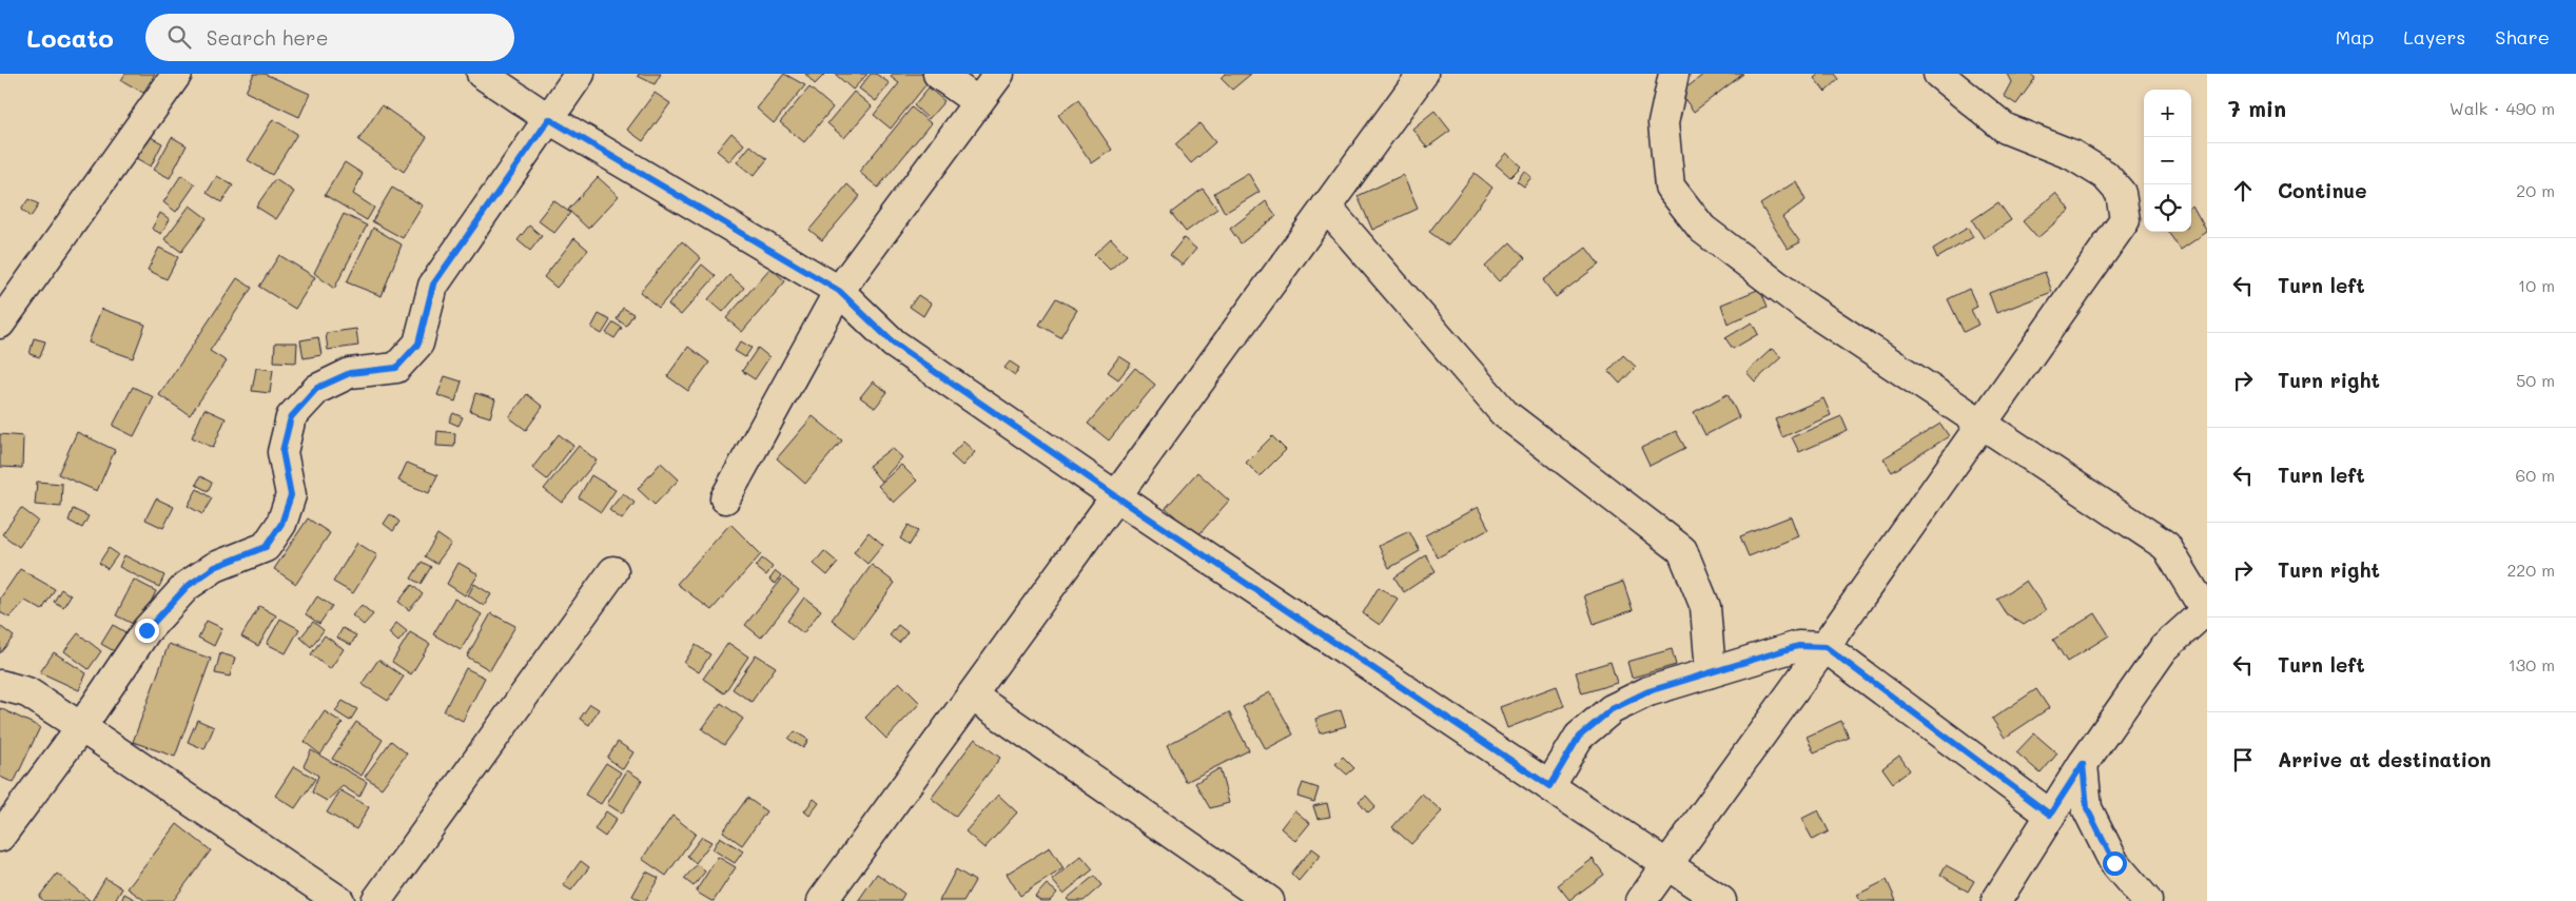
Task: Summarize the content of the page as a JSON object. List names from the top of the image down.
{
  "page": {
    "header": "Locato",
    "search": "Search here",
    "nav": ["Map", "Layers", "Share"],
    "heading": ["7 min", "Walk · 490 m"],
    "map_buttons": ["+", "−"],
    "list": [
      ["Continue", "20 m"],
      ["Turn left", "10 m"],
      ["Turn right", "50 m"],
      ["Turn left", "60 m"],
      ["Turn right", "220 m"],
      ["Turn left", "130 m"],
      "Arrive at destination"
    ]
  }
}
